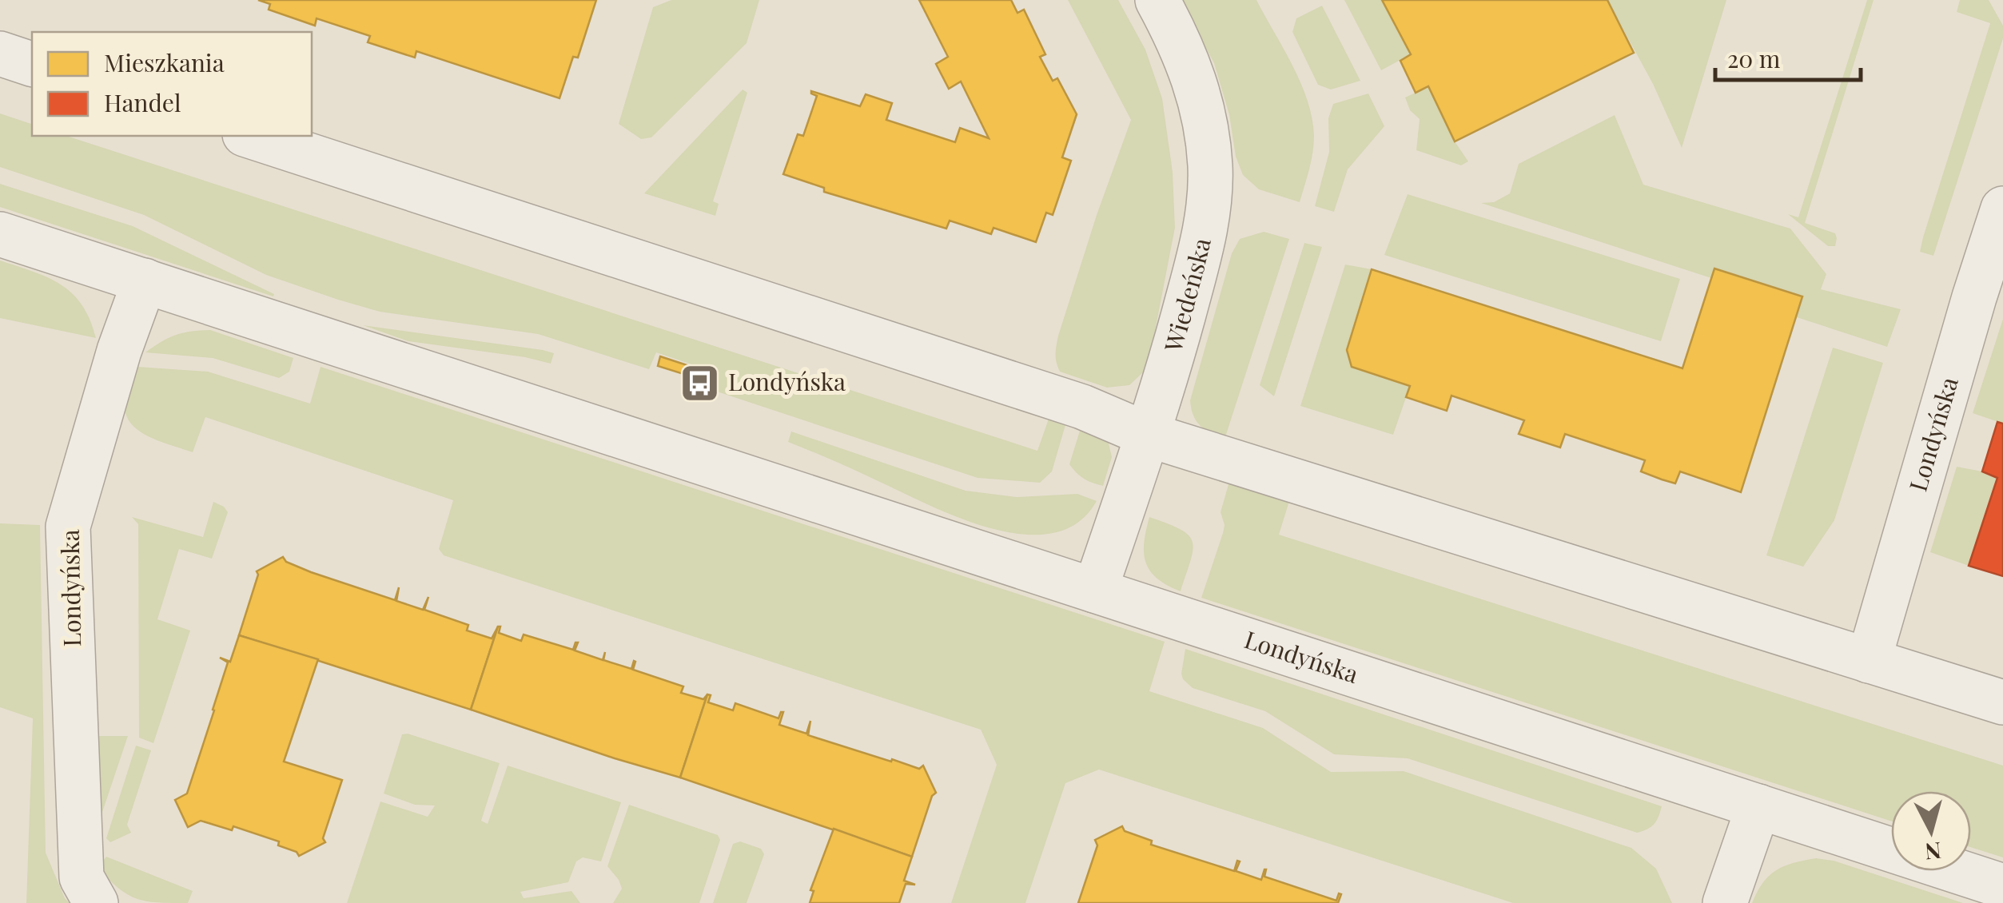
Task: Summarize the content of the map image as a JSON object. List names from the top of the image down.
{
  "streets": {
    "street": ["Wiedeńska", "Londyńska"]
  },
  "crossings": [
    ["Wiedeńska", "Londyńska"]
  ],
  "places": {
    "bus stop": ["Londyńska"]
  },
  "legend": ["Mieszkania", "Handel"],
  "scale_bar": "20 m",
  "north": "bottom"
}
